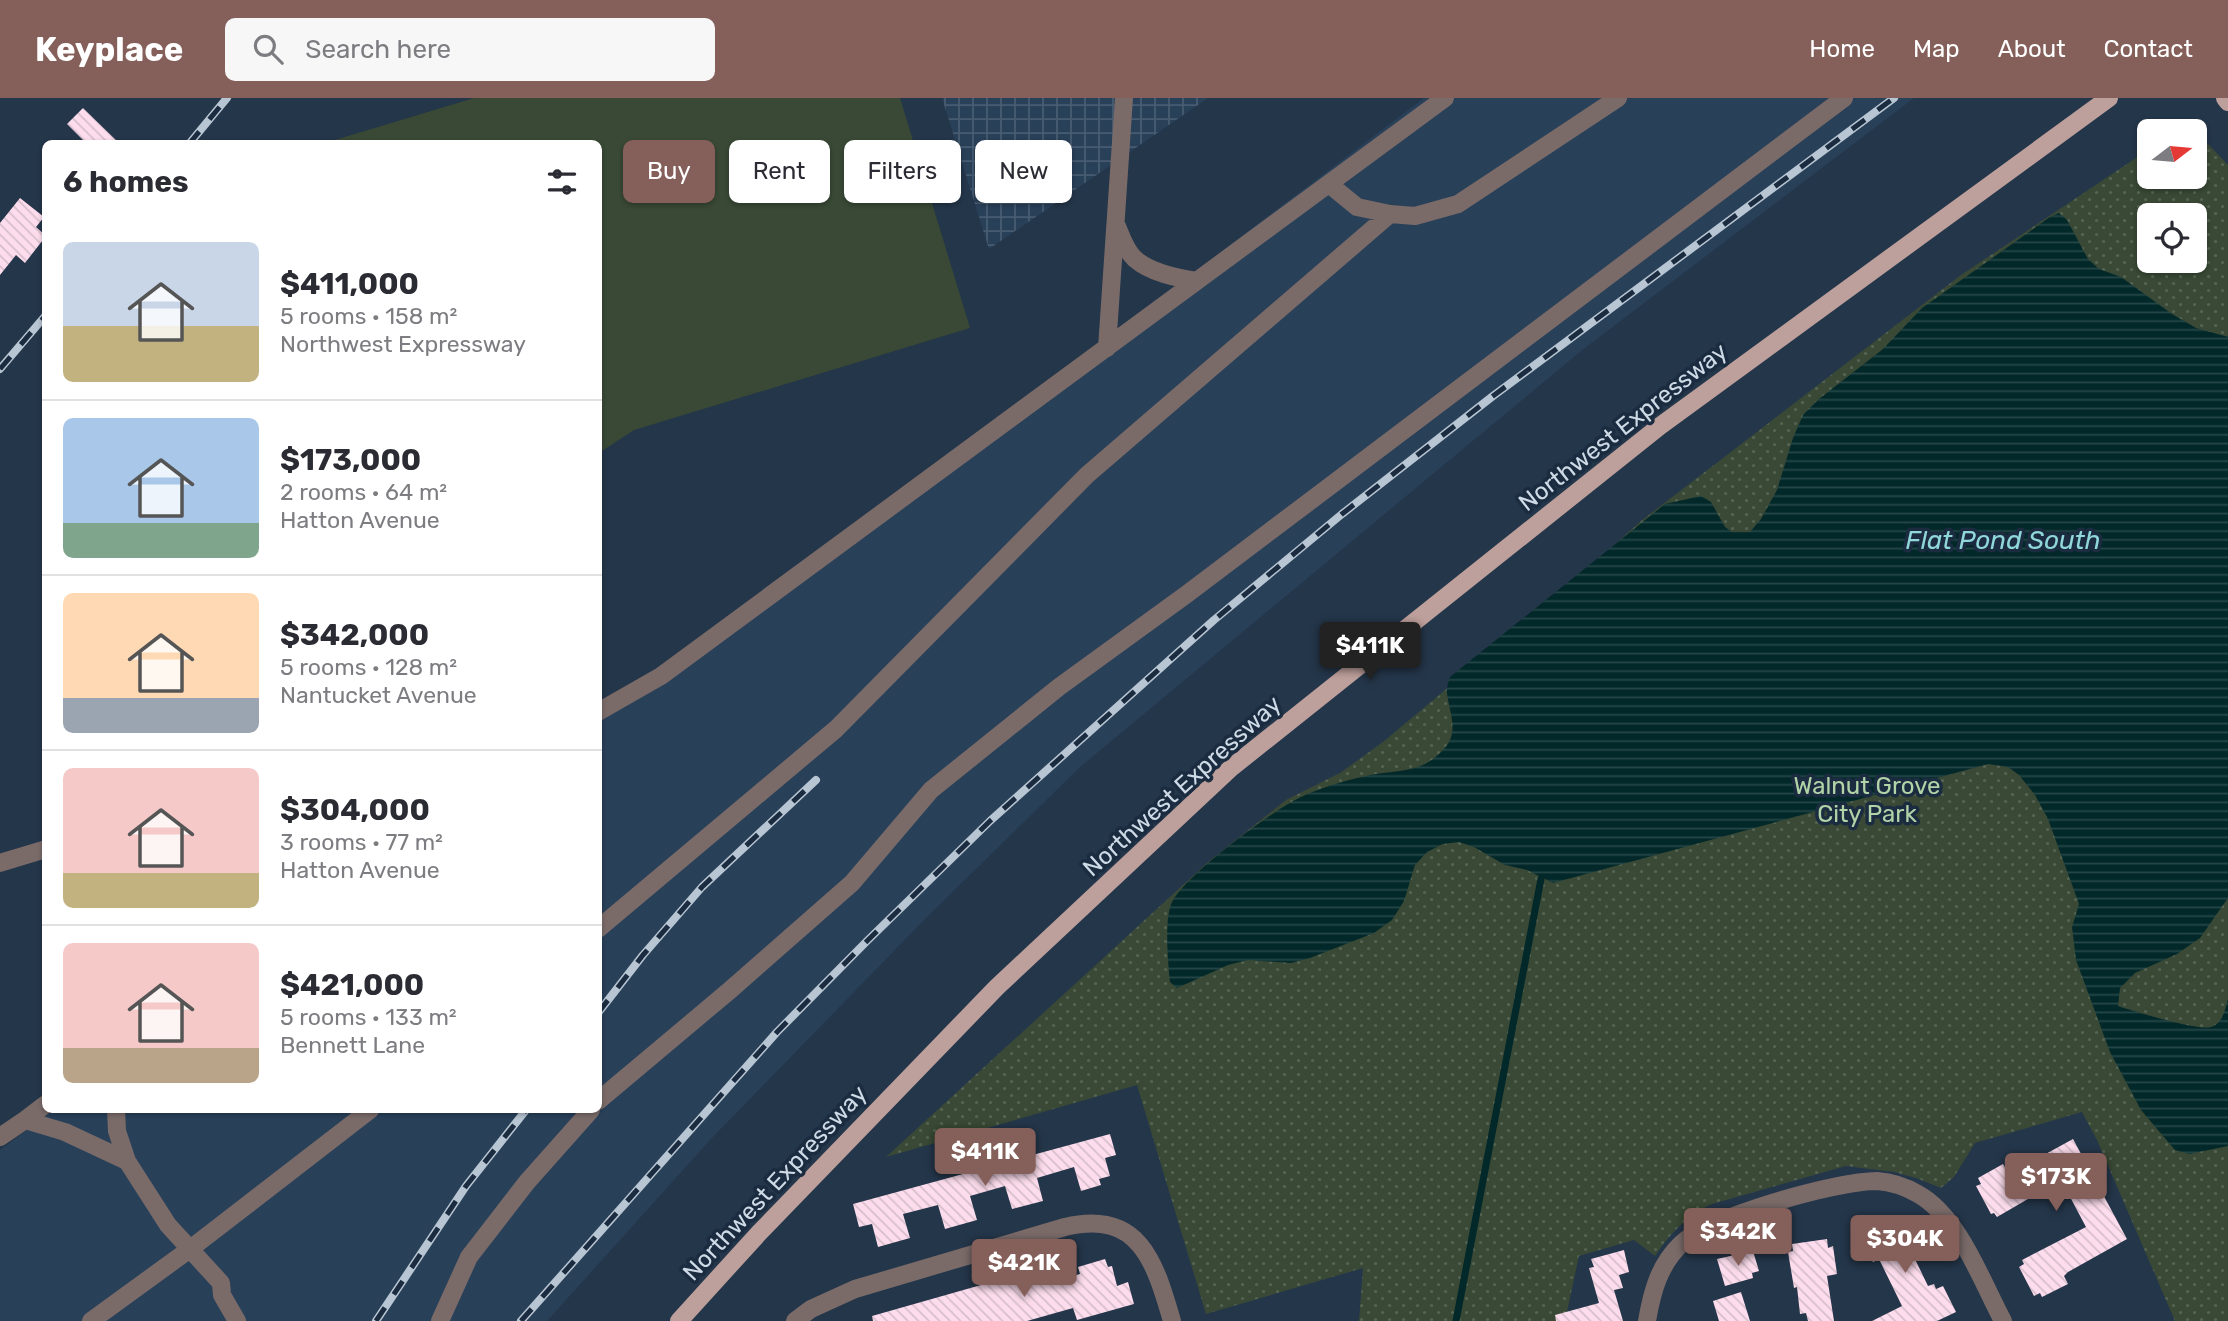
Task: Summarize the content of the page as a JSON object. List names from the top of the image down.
{
  "streets": {
    "main road": ["Northwest Expressway"]
  },
  "water": ["Flat Pond South"],
  "parks": ["Walnut Grove City Park"],
  "north": "right",
  "page": {
    "header": "Keyplace",
    "search": "Search here",
    "nav": [
      "Home",
      "Map",
      "About",
      "Contact"
    ],
    "chip": [
      "Buy",
      "Rent",
      "Filters",
      "New"
    ],
    "heading": "6 homes",
    "list": [
      {
        "name": "$411,000",
        "note": "5 rooms · 158 m² · Northwest Expressway"
      },
      {
        "name": "$173,000",
        "note": "2 rooms · 64 m² · Hatton Avenue"
      },
      {
        "name": "$342,000",
        "note": "5 rooms · 128 m² · Nantucket Avenue"
      },
      {
        "name": "$304,000",
        "note": "3 rooms · 77 m² · Hatton Avenue"
      },
      {
        "name": "$421,000",
        "note": "5 rooms · 133 m² · Bennett Lane"
      }
    ],
    "price": [
      "$411K",
      "$411K",
      "$173K",
      "$342K",
      "$304K",
      "$421K"
    ]
  }
}
